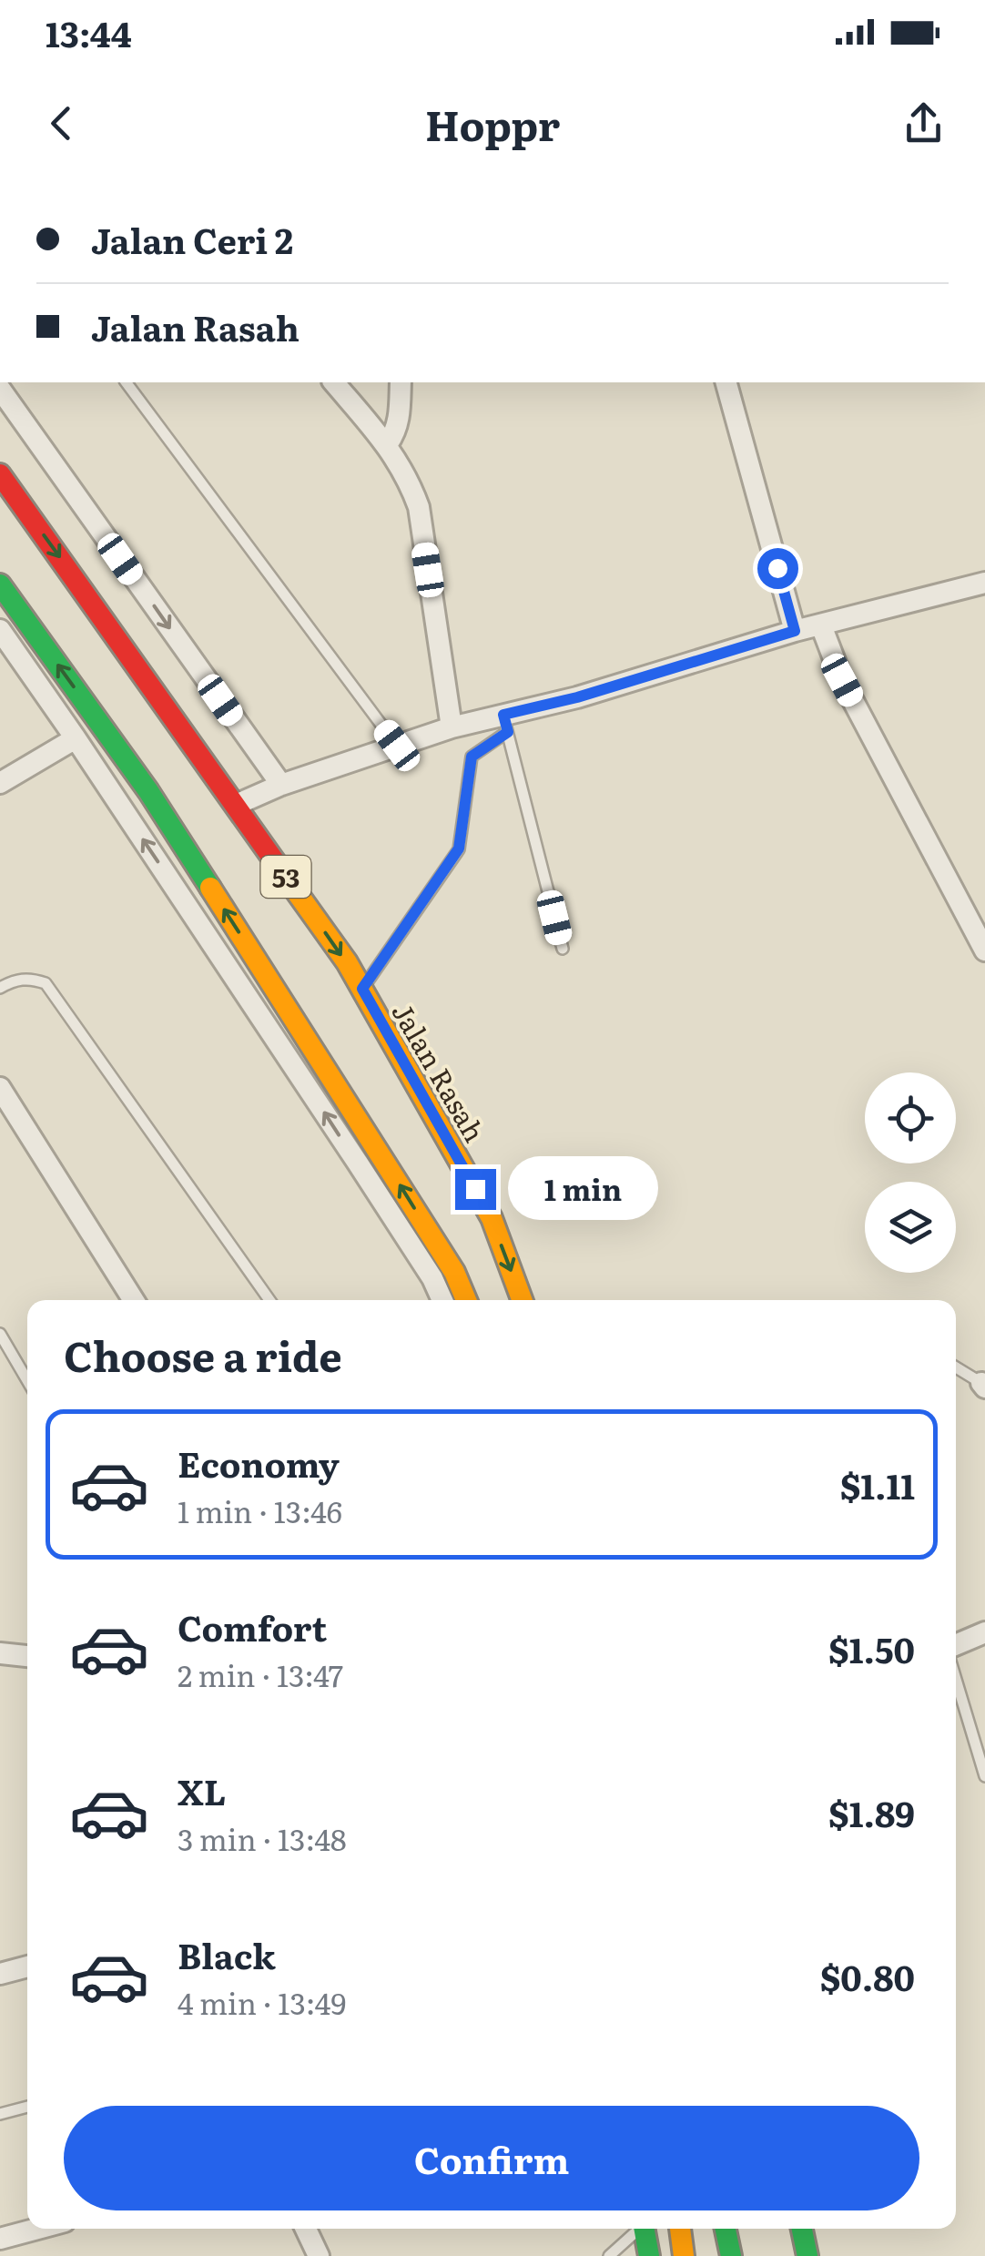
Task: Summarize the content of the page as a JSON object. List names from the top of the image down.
{
  "streets": {
    "highway": ["53", "Jalan Rasah"]
  },
  "page": {
    "status": "13:44",
    "header": "Hoppr",
    "banner": ["Jalan Ceri 2", "Jalan Rasah"],
    "bubble": "1 min",
    "heading": "Choose a ride",
    "list": [
      {
        "name": "Economy",
        "note": "1 min · 13:46",
        "value": "$1.11"
      },
      {
        "name": "Comfort",
        "note": "2 min · 13:47",
        "value": "$1.50"
      },
      {
        "name": "XL",
        "note": "3 min · 13:48",
        "value": "$1.89"
      },
      {
        "name": "Black",
        "note": "4 min · 13:49",
        "value": "$0.80"
      }
    ],
    "buttons": "Confirm"
  }
}
